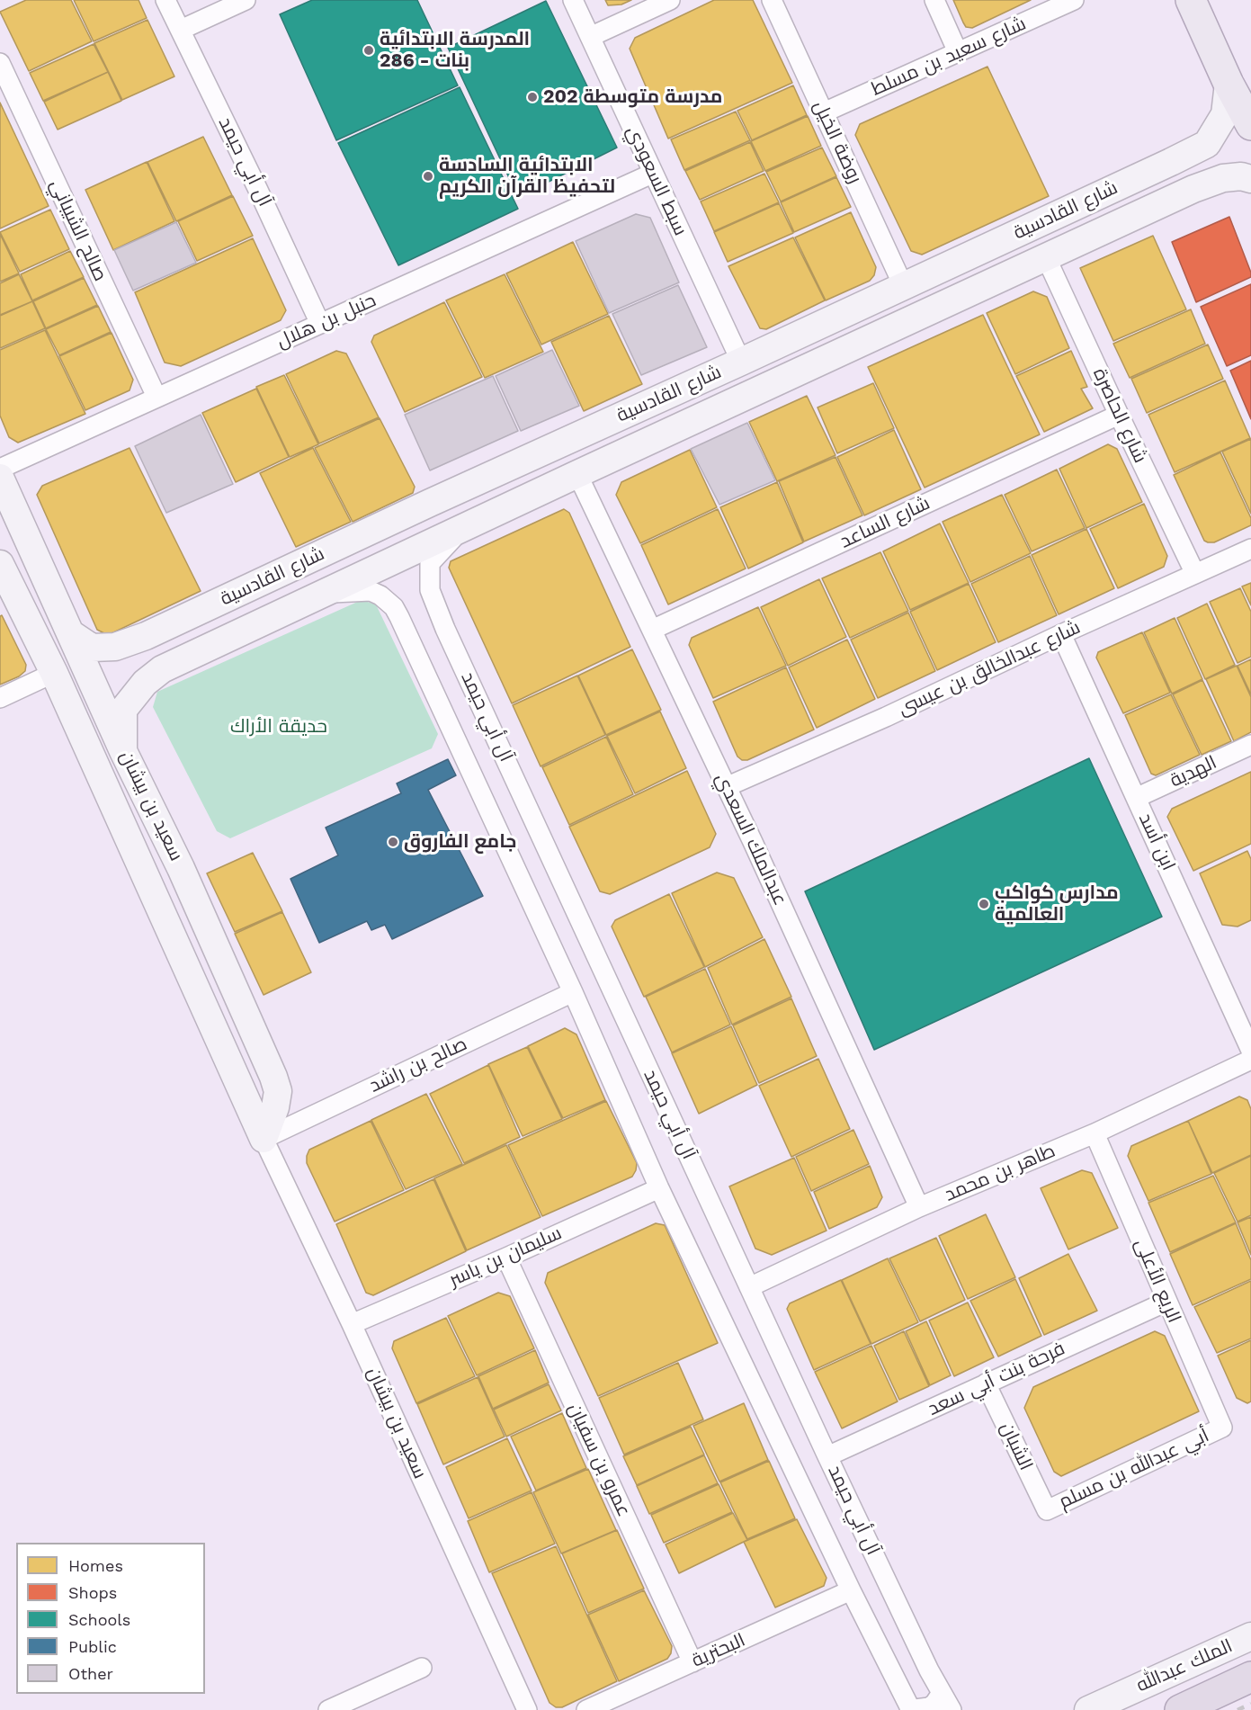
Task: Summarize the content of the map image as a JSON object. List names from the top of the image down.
{
  "streets": {
    "highway": ["الملك عبدالله"],
    "street": [
      "شارع سعيد بن مسلط",
      "روضة الخيل",
      "آل أبي حيمد",
      "سبط السعودي",
      "شارع القادسية",
      "صالح الشيباني",
      "حنبل بن هلال",
      "شارع الحاصرة",
      "شارع الساعد",
      "شارع عبدالخالق بن عيسى",
      "الهدية",
      "سعيد بن بيشان",
      "عبدالملك السعدي",
      "ابن أسد",
      "صالح بن راشد",
      "طاهر بن محمد",
      "سليمان بن ياسر",
      "الريع الأعلى",
      "فرحة بنت أبي سعد",
      "الشبان",
      "عمرو بن سفيان",
      "أبي عبدالله بن مسلم",
      "البحترية"
    ]
  },
  "crossings": [
    ["شارع سعيد بن مسلط", "روضة الخيل"],
    ["روضة الخيل", "شارع القادسية"],
    ["آل أبي حيمد", "شارع القادسية"],
    ["آل أبي حيمد", "حنبل بن هلال"],
    ["آل أبي حيمد", "صالح بن راشد"],
    ["آل أبي حيمد", "طاهر بن محمد"],
    ["آل أبي حيمد", "سليمان بن ياسر"],
    ["آل أبي حيمد", "فرحة بنت أبي سعد"],
    ["آل أبي حيمد", "البحترية"],
    ["سبط السعودي", "شارع القادسية"],
    ["سبط السعودي", "حنبل بن هلال"],
    ["شارع القادسية", "شارع الحاصرة"],
    ["شارع القادسية", "سعيد بن بيشان"],
    ["شارع القادسية", "عبدالملك السعدي"],
    ["صالح الشيباني", "حنبل بن هلال"],
    ["شارع الحاصرة", "شارع الساعد"],
    ["شارع الحاصرة", "شارع عبدالخالق بن عيسى"],
    ["شارع الساعد", "عبدالملك السعدي"],
    ["شارع عبدالخالق بن عيسى", "عبدالملك السعدي"],
    ["شارع عبدالخالق بن عيسى", "ابن أسد"],
    ["الهدية", "ابن أسد"],
    ["سعيد بن بيشان", "صالح بن راشد"],
    ["سعيد بن بيشان", "سليمان بن ياسر"],
    ["عبدالملك السعدي", "طاهر بن محمد"],
    ["طاهر بن محمد", "الريع الأعلى"],
    ["سليمان بن ياسر", "عمرو بن سفيان"],
    ["الريع الأعلى", "فرحة بنت أبي سعد"],
    ["الريع الأعلى", "أبي عبدالله بن مسلم"],
    ["فرحة بنت أبي سعد", "الشبان"],
    ["الشبان", "أبي عبدالله بن مسلم"],
    ["عمرو بن سفيان", "البحترية"]
  ],
  "parks": ["حديقة الأراك"],
  "places": [
    "المدرسة الابتدائية 286 - بنات",
    "مدرسة متوسطة 202",
    "الابتدائية السادسة لتحفيظ القرآن الكريم",
    "جامع الفاروق",
    "مدارس كواكب العالمية"
  ],
  "legend": [
    "Homes",
    "Shops",
    "Schools",
    "Public",
    "Other"
  ]
}
